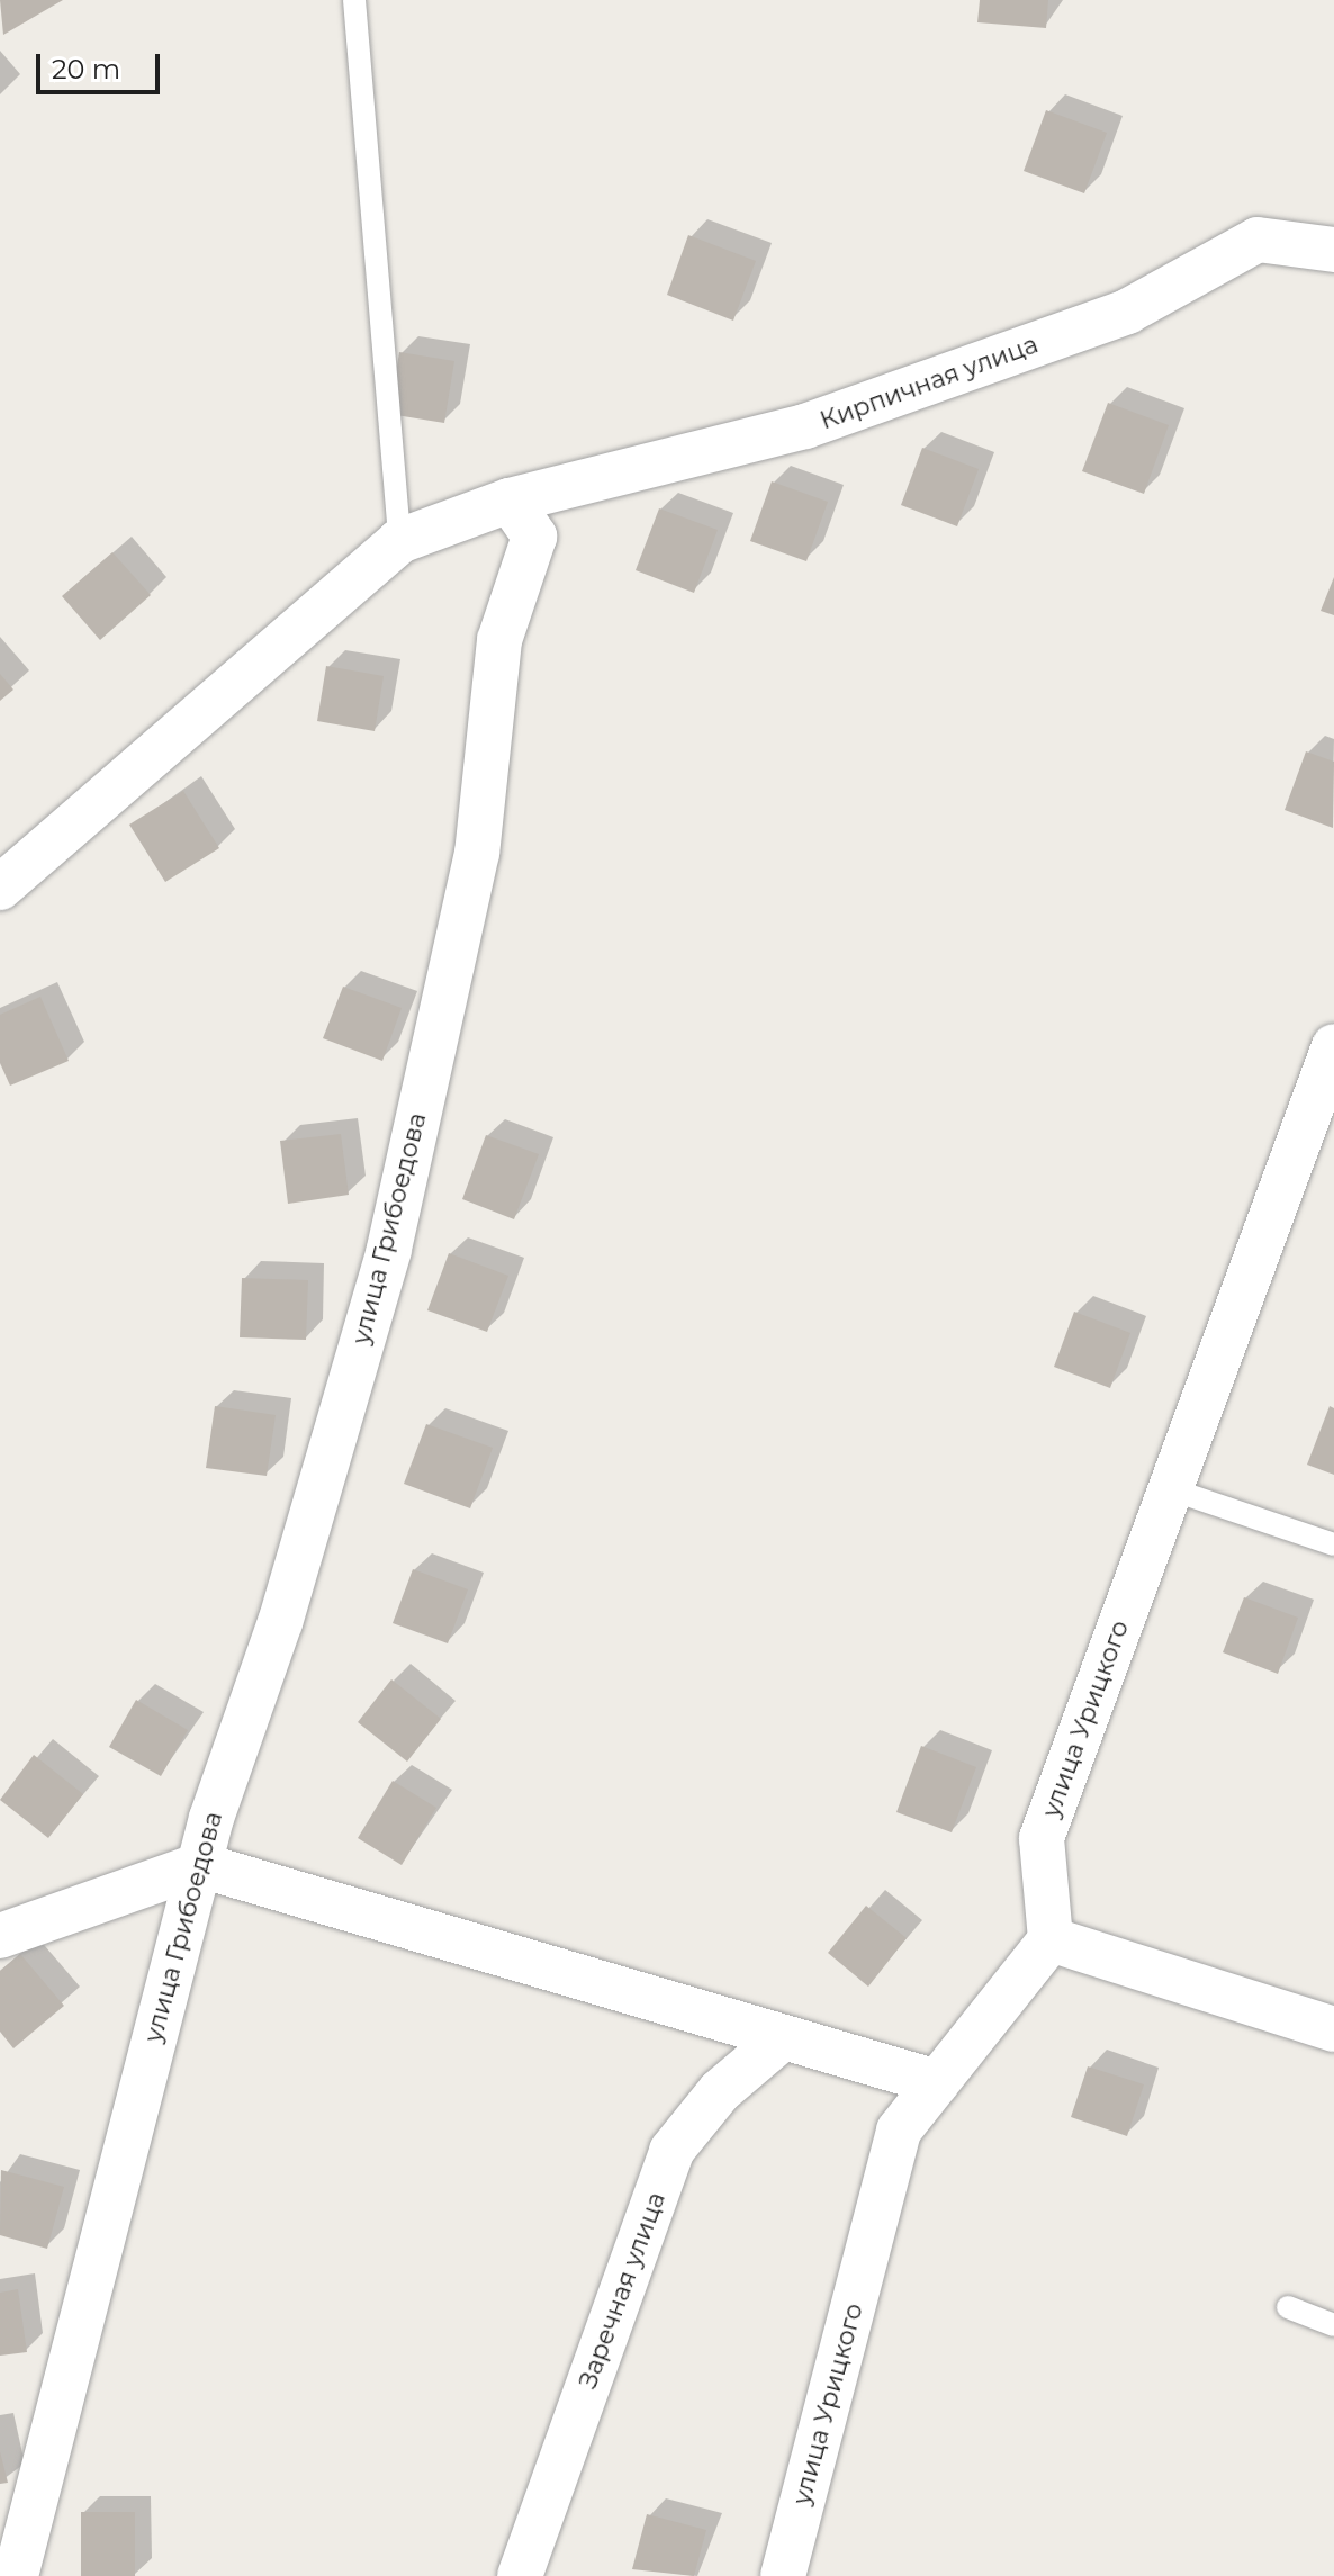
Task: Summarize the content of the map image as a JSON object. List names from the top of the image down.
{
  "streets": {
    "street": [
      "Кирпичная улица",
      "улица Грибоедова",
      "улица Урицкого",
      "Заречная улица"
    ]
  },
  "crossings": [
    ["Кирпичная улица", "улица Грибоедова"]
  ],
  "scale_bar": "20 m"
}
